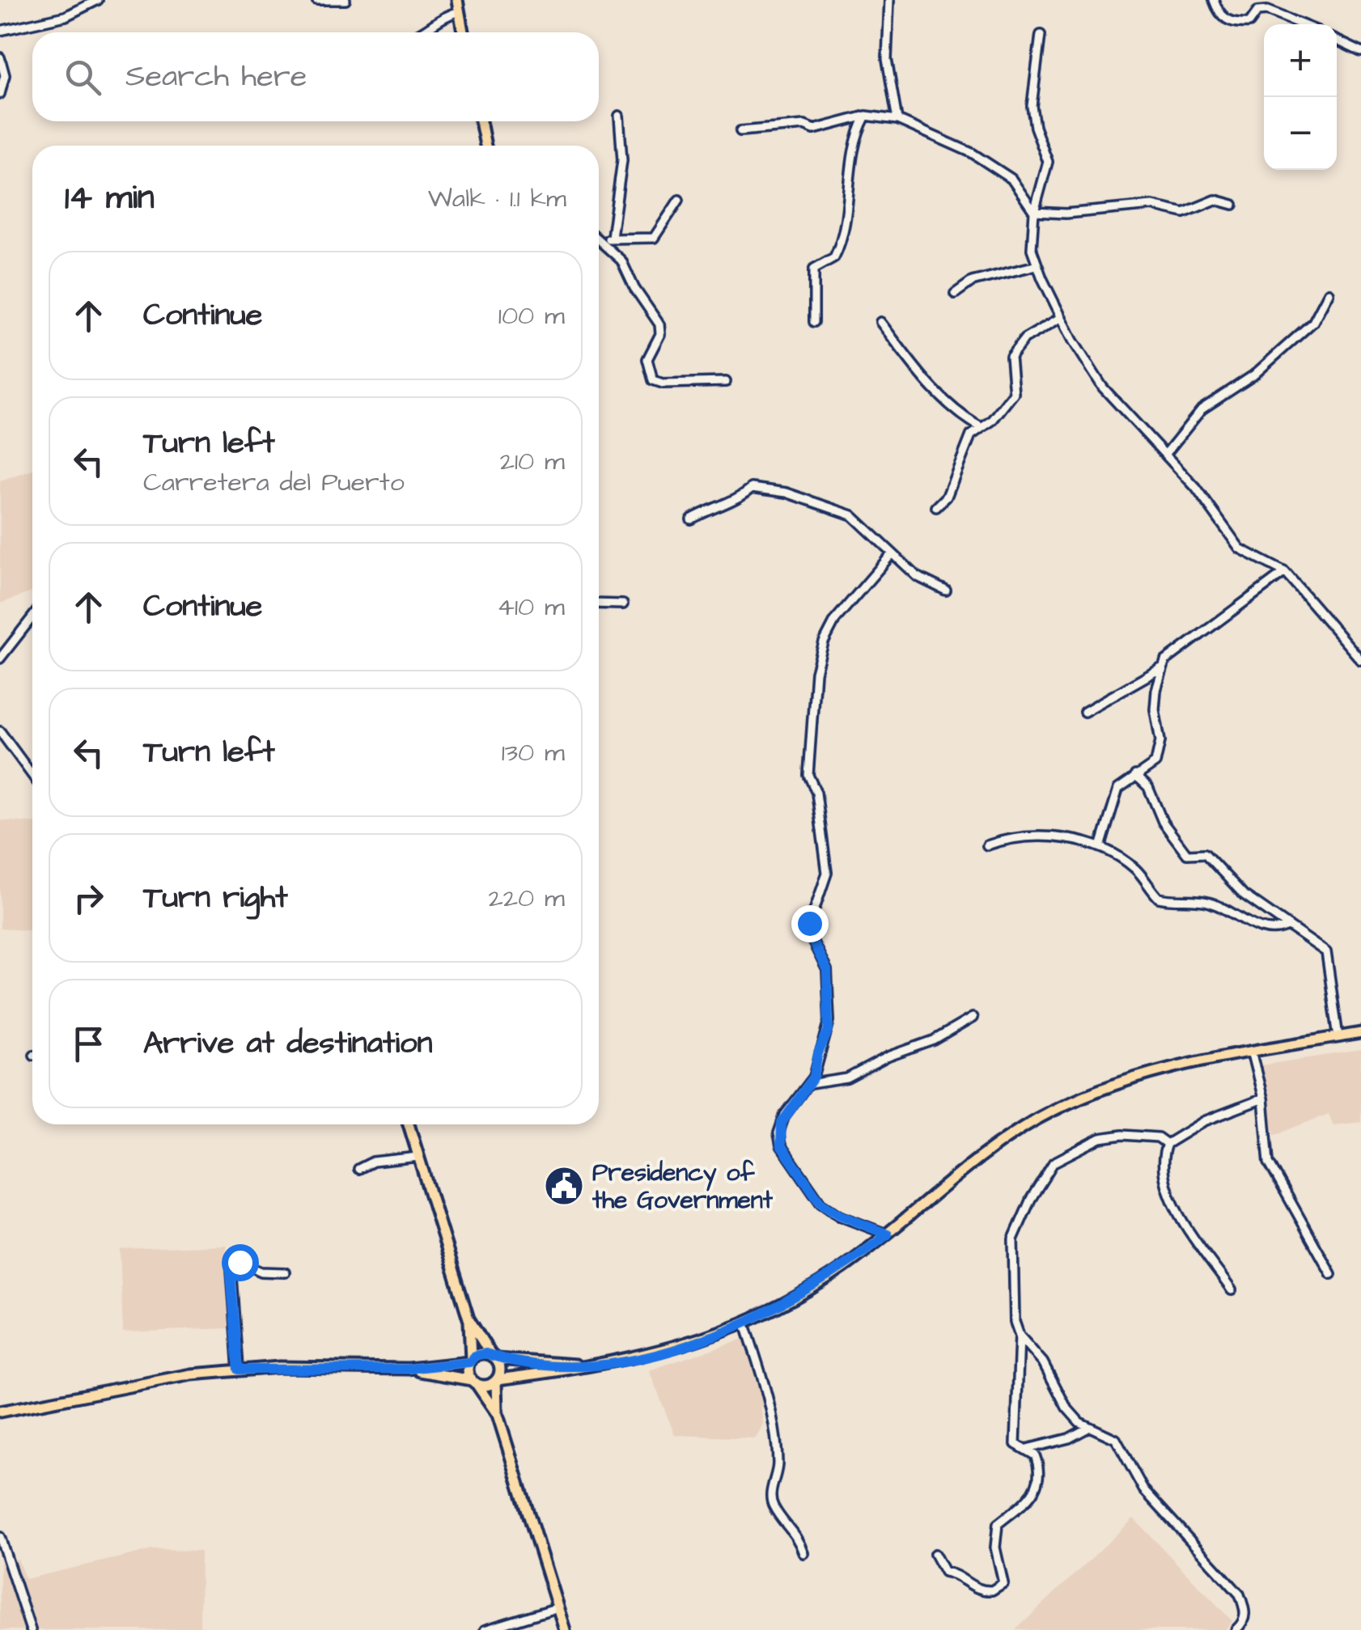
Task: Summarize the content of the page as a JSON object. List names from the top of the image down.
{
  "places": {
    "public building": ["Presidency of the Government"]
  },
  "page": {
    "map_buttons": ["+", "−"],
    "search": "Search here",
    "heading": ["14 min", "Walk · 1.1 km"],
    "list": [
      ["Continue", "100 m"],
      ["Turn left", "Carretera del Puerto", "210 m"],
      ["Continue", "410 m"],
      ["Turn left", "130 m"],
      ["Turn right", "220 m"],
      "Arrive at destination"
    ]
  }
}
